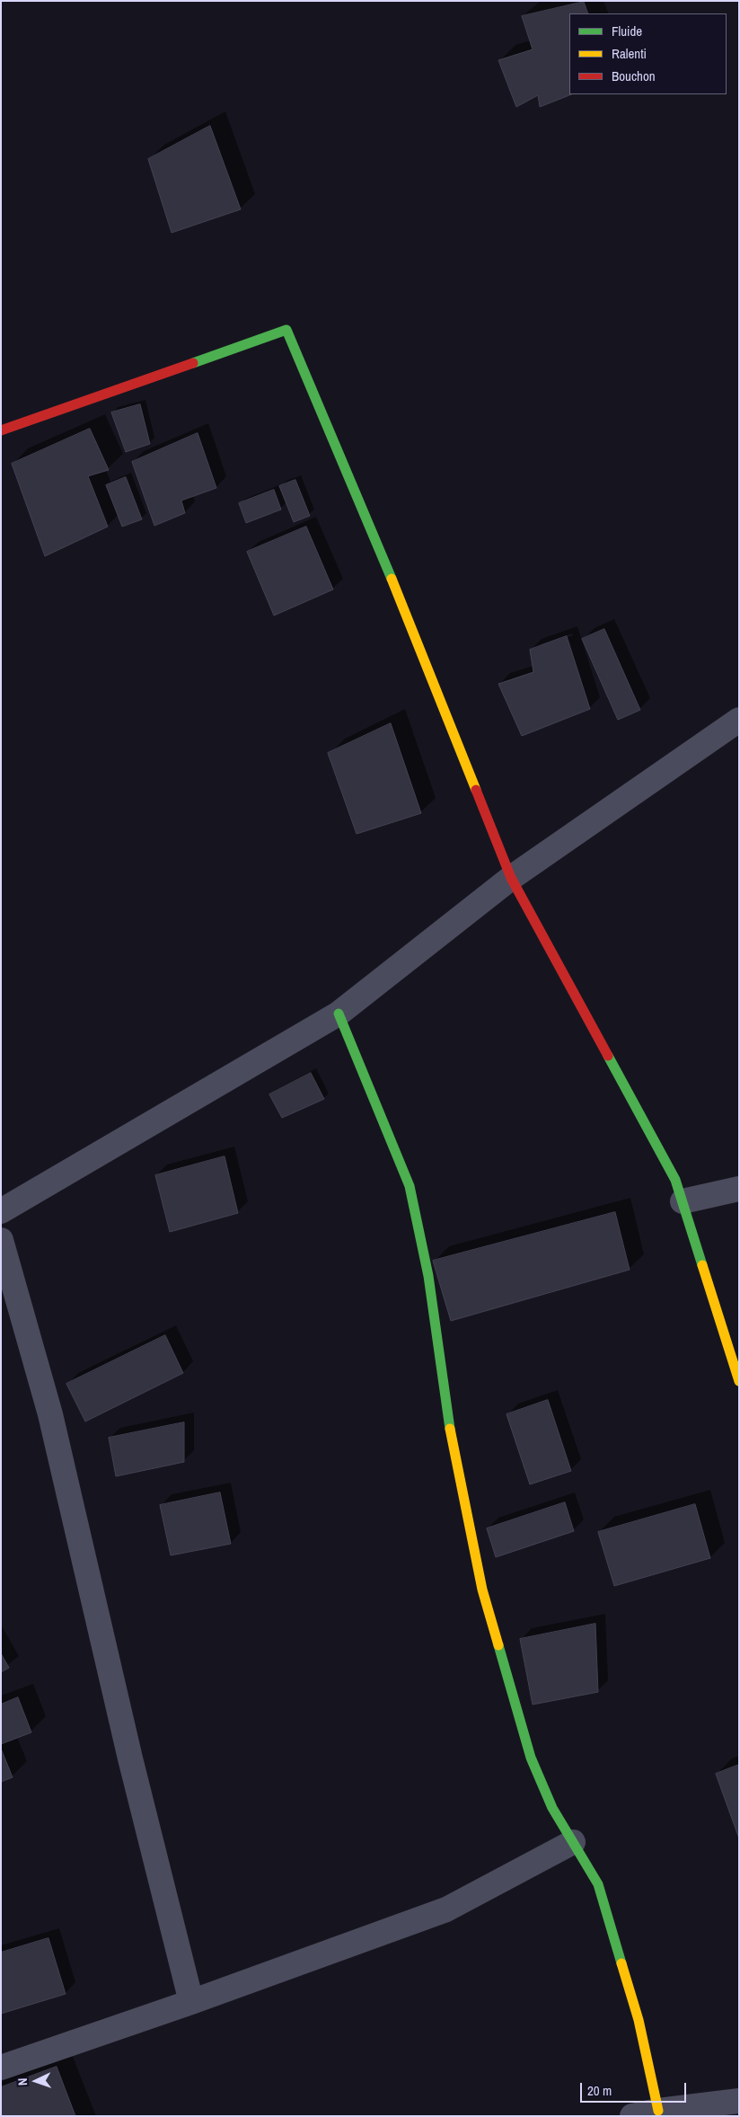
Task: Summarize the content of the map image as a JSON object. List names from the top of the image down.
{
  "legend": ["Fluide", "Ralenti", "Bouchon"],
  "scale_bar": "20 m",
  "north": "left"
}
